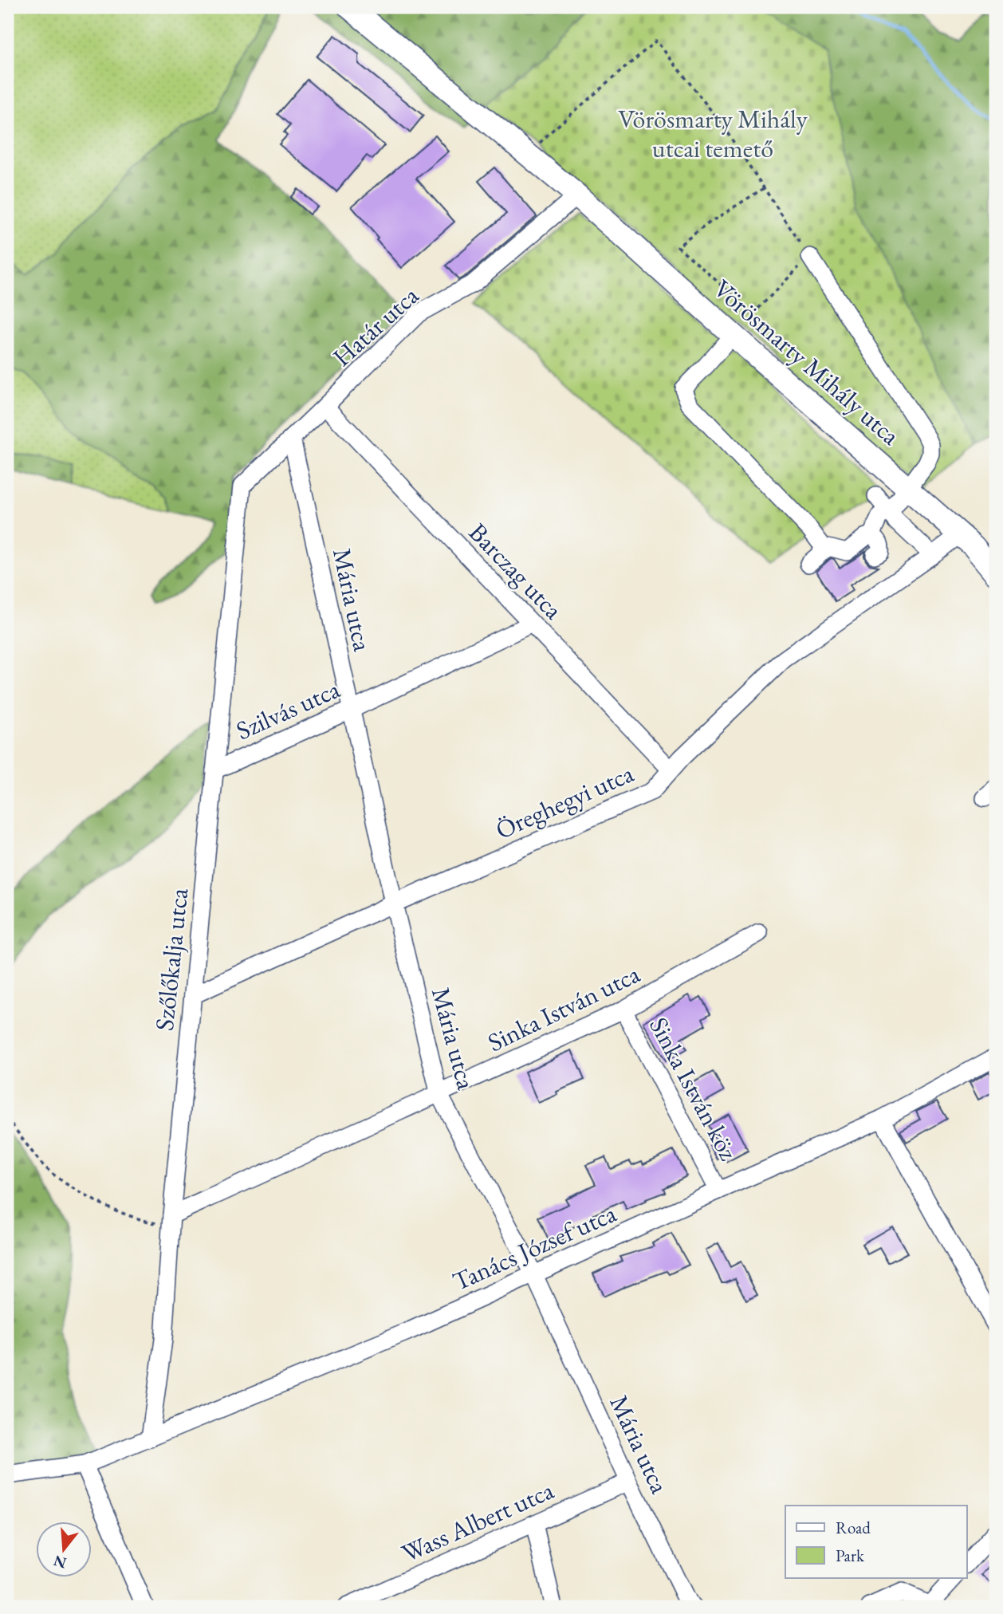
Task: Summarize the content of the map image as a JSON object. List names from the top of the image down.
{
  "streets": {
    "main road": ["Vörösmarty Mihály utca"],
    "street": [
      "Határ utca",
      "Barczag utca",
      "Mária utca",
      "Szilvás utca",
      "Öreghegyi utca",
      "Szőlőkalja utca",
      "Sinka István utca",
      "Sinka István köz",
      "Tanács József utca",
      "Wass Albert utca"
    ]
  },
  "crossings": [
    ["Határ utca", "Vörösmarty Mihály utca"],
    ["Határ utca", "Barczag utca"],
    ["Határ utca", "Mária utca"],
    ["Határ utca", "Szőlőkalja utca"],
    ["Vörösmarty Mihály utca", "Öreghegyi utca"],
    ["Barczag utca", "Szilvás utca"],
    ["Barczag utca", "Öreghegyi utca"],
    ["Mária utca", "Szilvás utca"],
    ["Mária utca", "Öreghegyi utca"],
    ["Mária utca", "Sinka István utca"],
    ["Mária utca", "Tanács József utca"],
    ["Mária utca", "Wass Albert utca"],
    ["Szilvás utca", "Szőlőkalja utca"],
    ["Öreghegyi utca", "Szőlőkalja utca"],
    ["Szőlőkalja utca", "Sinka István utca"],
    ["Szőlőkalja utca", "Tanács József utca"],
    ["Sinka István utca", "Sinka István köz"],
    ["Sinka István köz", "Tanács József utca"]
  ],
  "parks": ["Vörösmarty Mihály utcai temető"],
  "legend": ["Road", "Park"],
  "north": "bottom"
}
